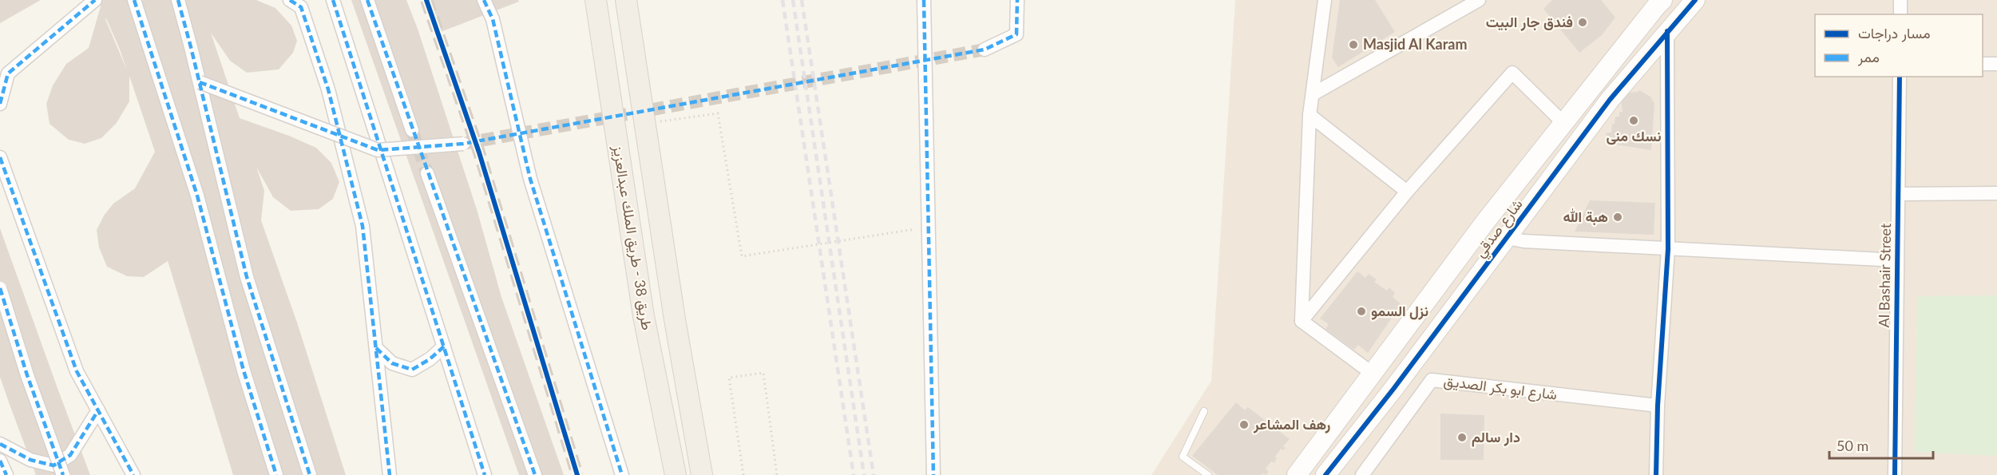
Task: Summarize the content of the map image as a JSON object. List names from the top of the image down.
{
  "streets": {
    "main road": ["طريق 38 - طريق الملك عبدالعزيز"],
    "street": ["شارع صدقي", "Al Bashair Street", "شارع ابو بكر الصديق"]
  },
  "places": [
    "فندق جار البيت",
    "Masjid Al Karam",
    "نسك منى",
    "هبة الله",
    "نزل السمو",
    "رهف المشاعر",
    "دار سالم"
  ],
  "legend": ["مسار دراجات", "ممر"],
  "scale_bar": "50 m"
}
